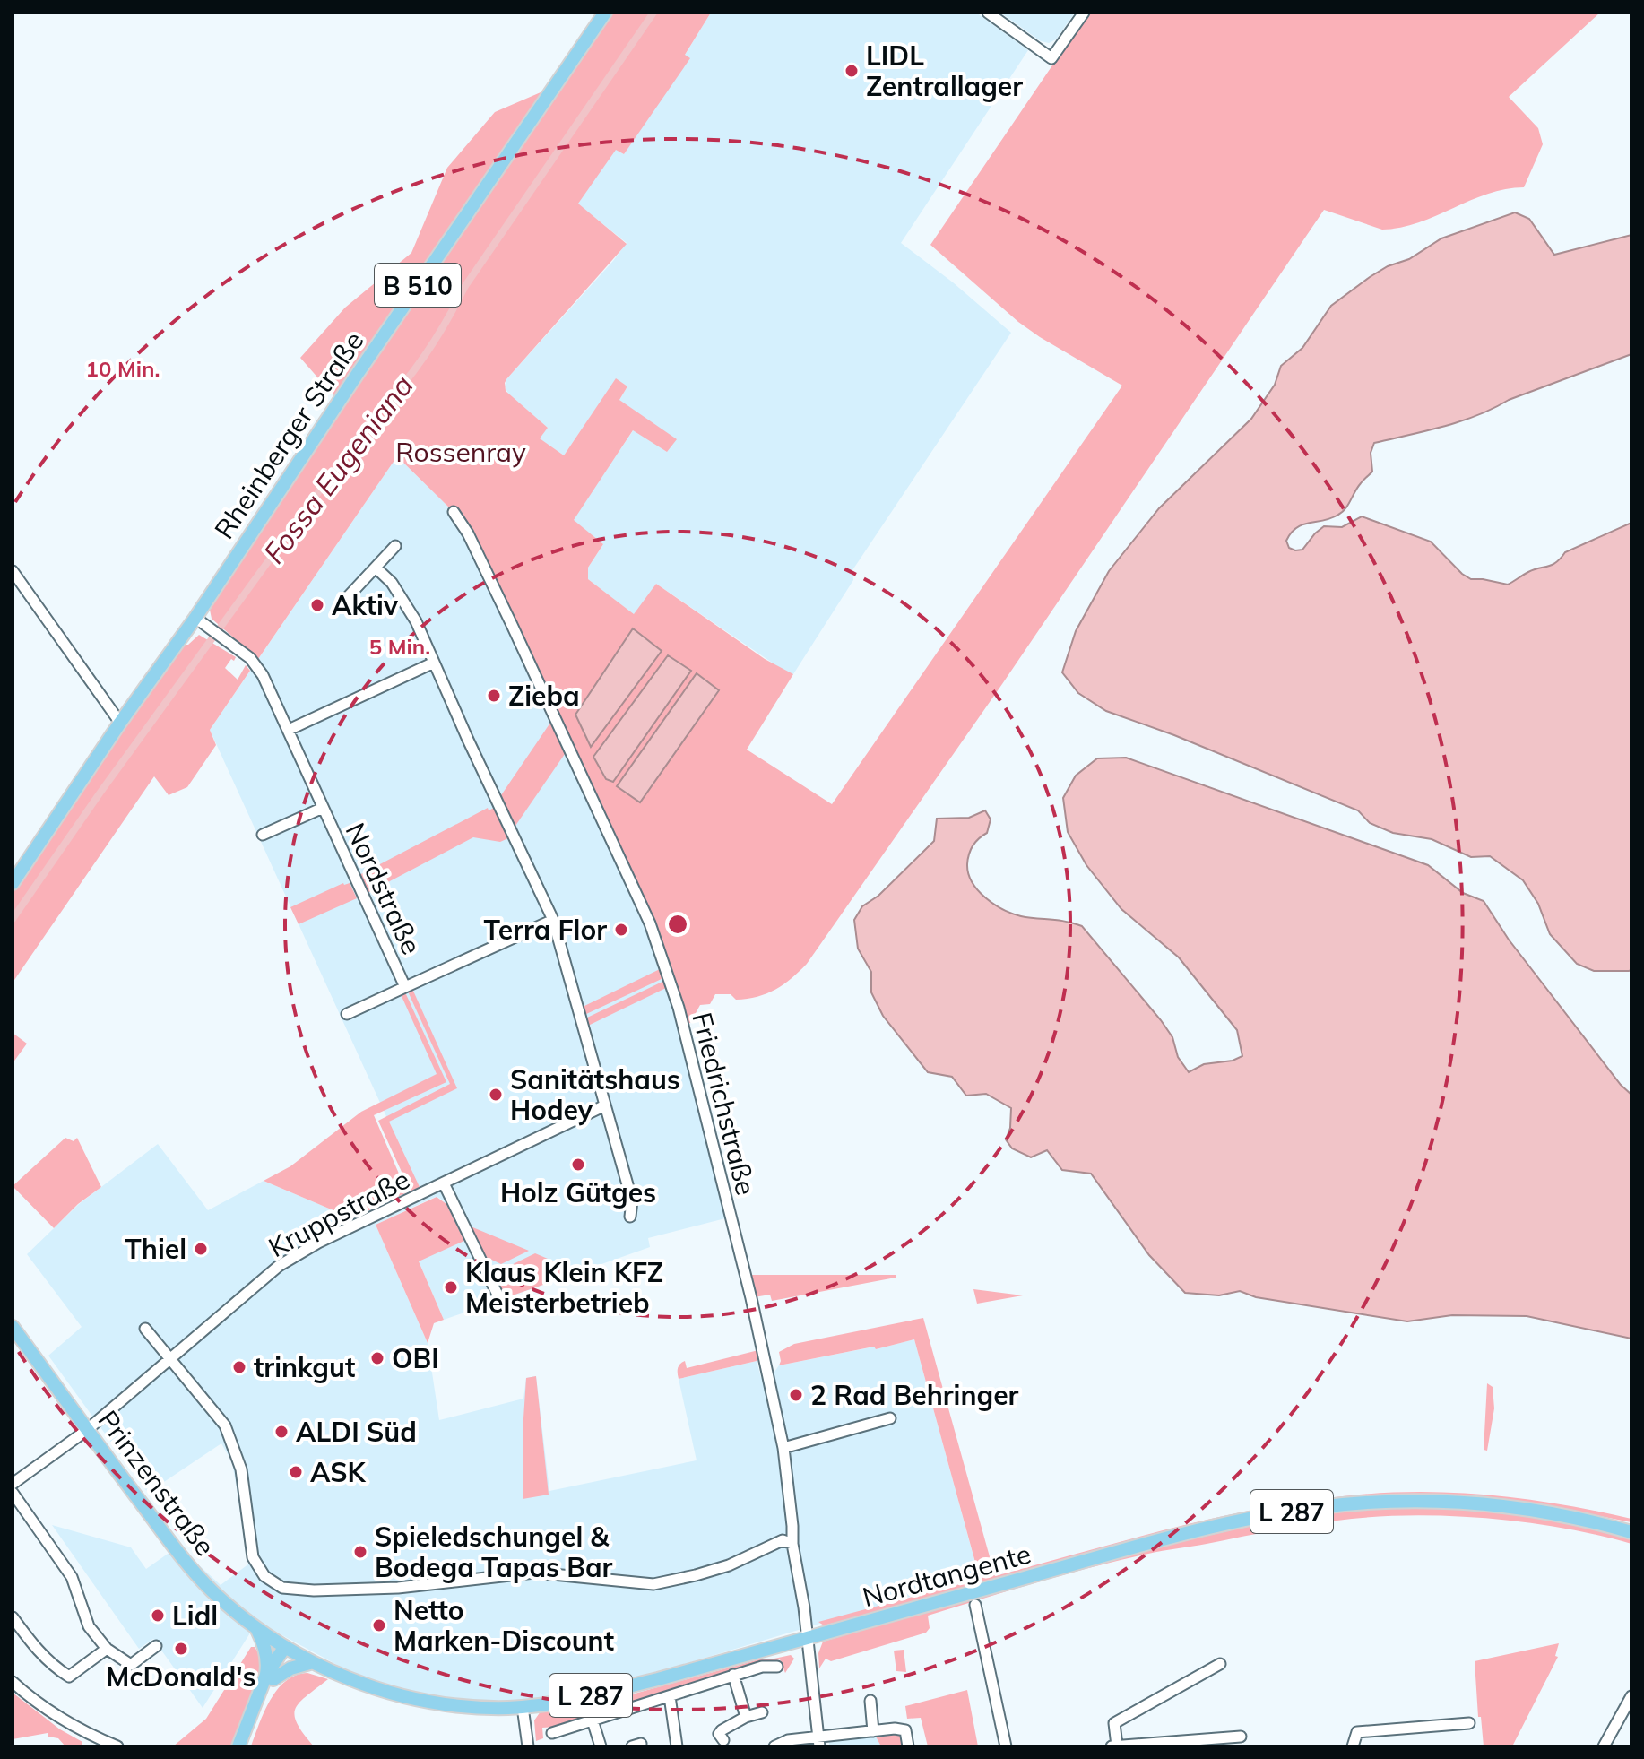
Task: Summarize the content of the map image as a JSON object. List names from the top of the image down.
{
  "streets": {
    "main road": [
      "B 510",
      "Rheinberger Straße",
      "Prinzenstraße",
      "L 287",
      "Nordtangente"
    ],
    "street": ["Nordstraße", "Friedrichstraße", "Kruppstraße"]
  },
  "crossings": [
    ["Rheinberger Straße", "Nordstraße"],
    ["Friedrichstraße", "Nordtangente"],
    ["Kruppstraße", "Prinzenstraße"],
    ["Prinzenstraße", "Nordtangente"]
  ],
  "water": ["Fossa Eugeniana"],
  "parks": ["Rossenray"],
  "places": [
    "LIDL Zentrallager",
    "Aktiv",
    "Zieba",
    "Terra Flor",
    "Sanitätshaus Hodey",
    "Holz Gütges",
    "Thiel",
    "Klaus Klein KFZ Meisterbetrieb",
    "OBI",
    "trinkgut",
    "2 Rad Behringer",
    "ALDI Süd",
    "ASK",
    "Spieledschungel & Bodega Tapas Bar",
    "Lidl",
    "Netto Marken-Discount",
    "McDonald's"
  ],
  "rings": ["10 Min.", "5 Min."]
}
